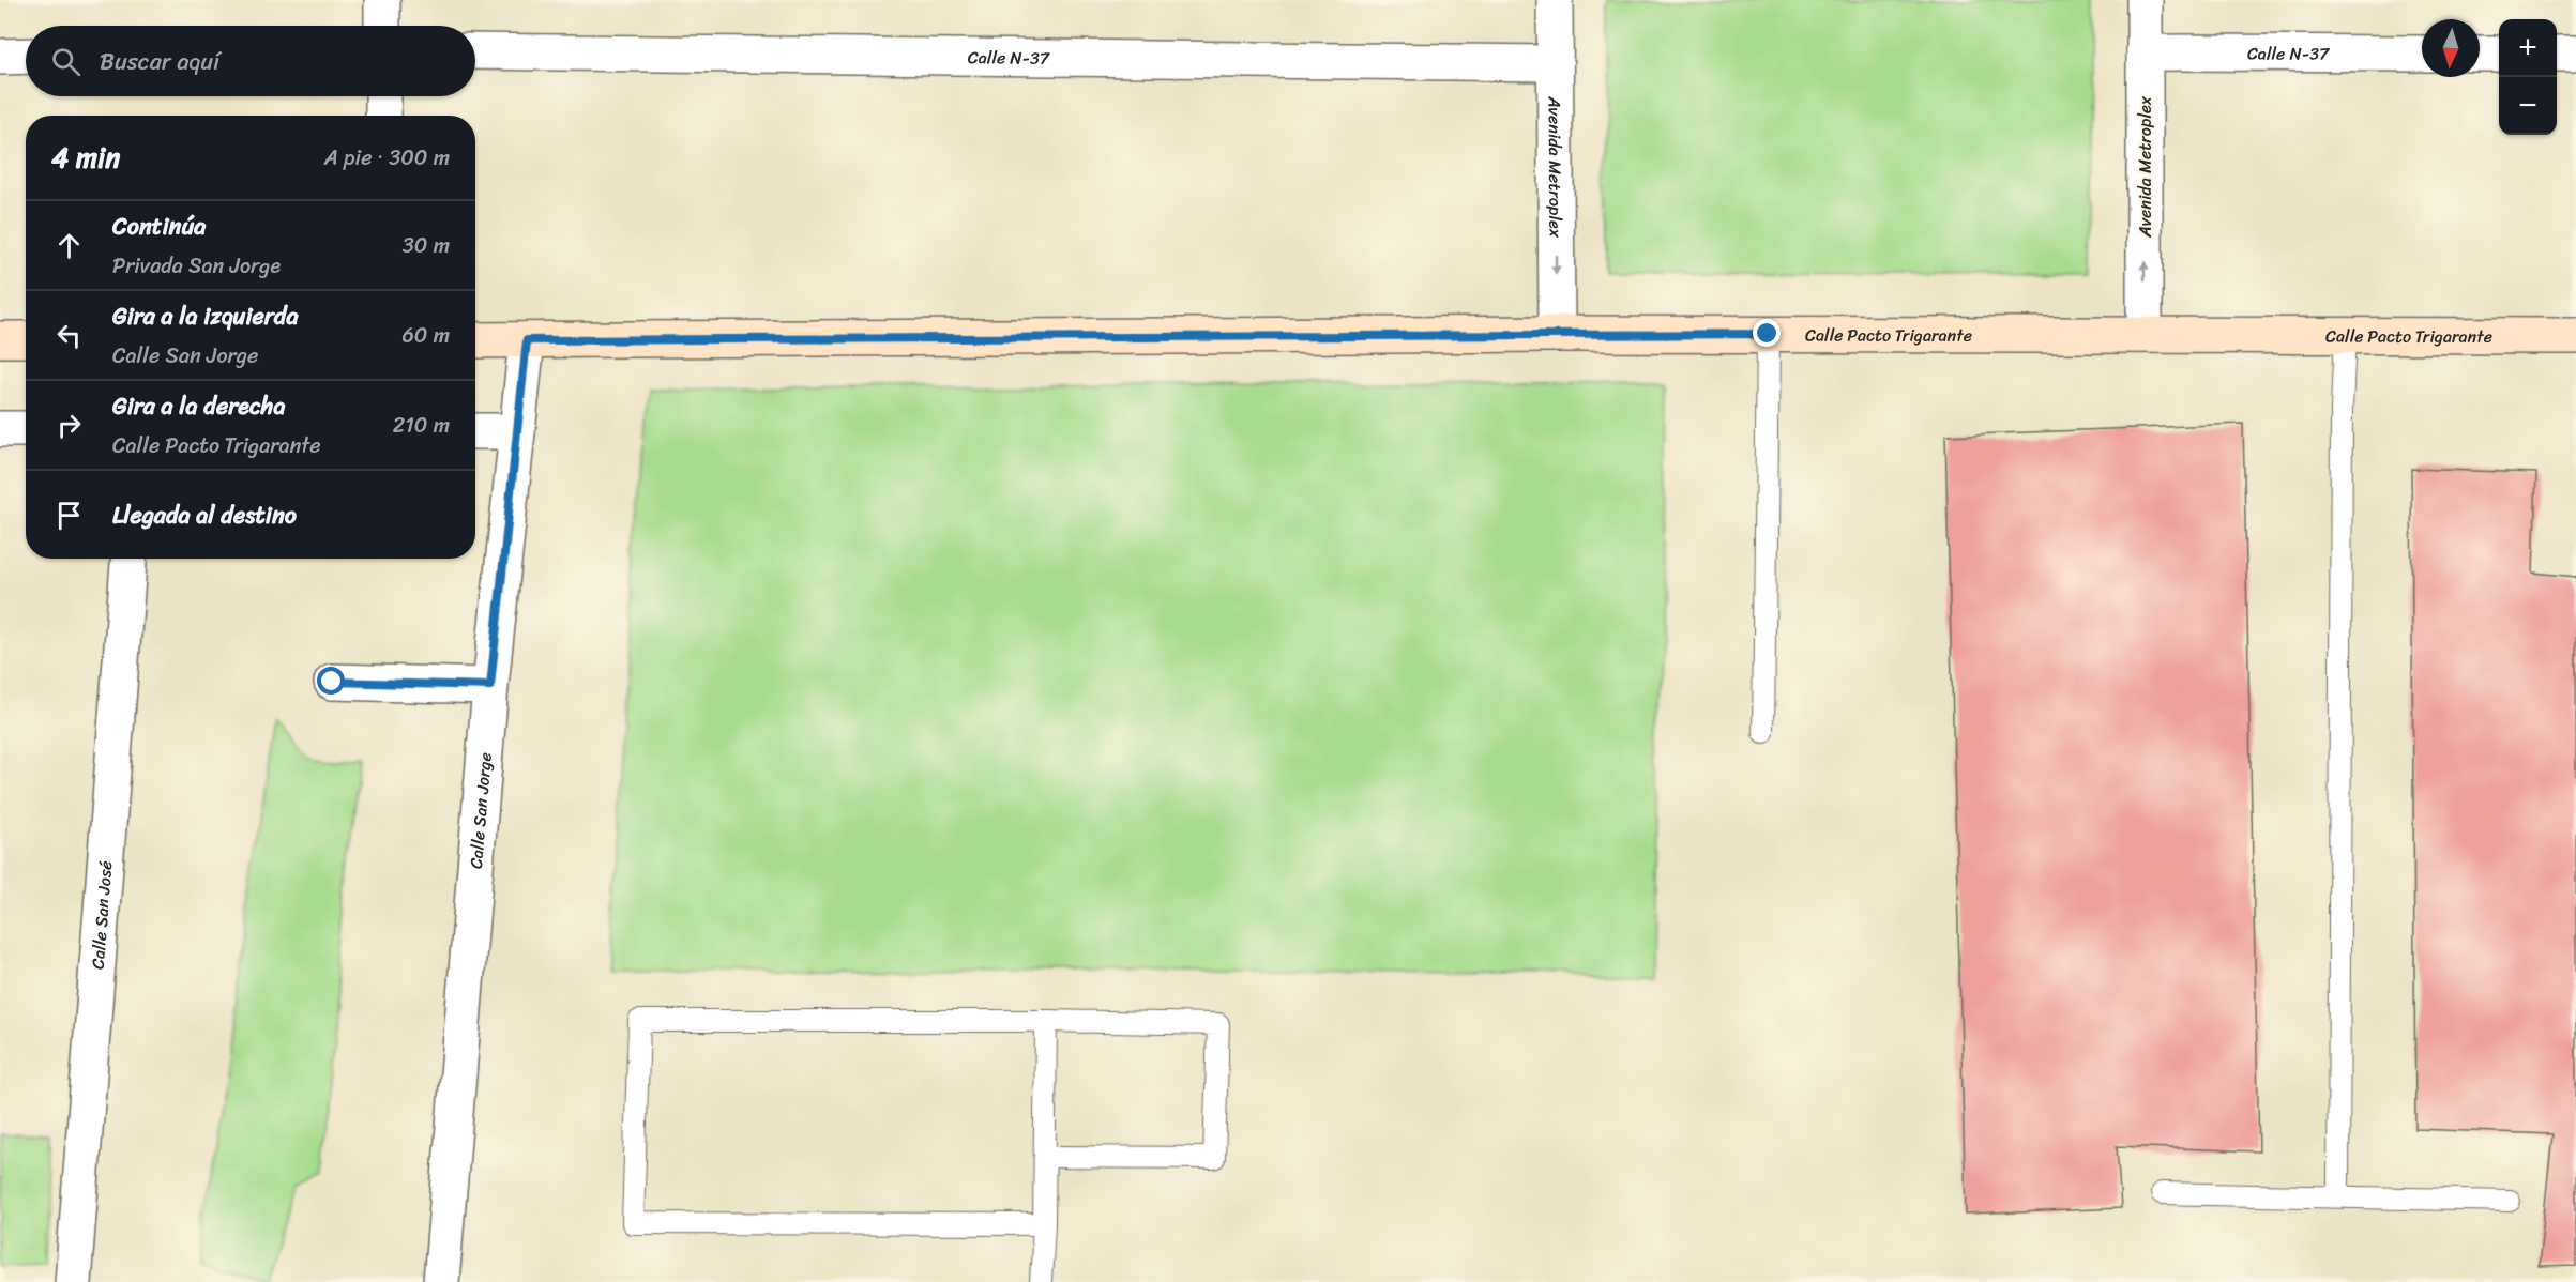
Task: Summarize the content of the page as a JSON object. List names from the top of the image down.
{
  "streets": {
    "street": [
      "Calle N-37",
      "Avenida Metroplex",
      "Calle Pacto Trigarante",
      "Calle San Jorge",
      "Calle San José"
    ]
  },
  "crossings": [
    ["Calle N-37", "Avenida Metroplex"],
    ["Avenida Metroplex", "Calle Pacto Trigarante"],
    ["Calle Pacto Trigarante", "Calle San Jorge"]
  ],
  "north": "bottom",
  "page": {
    "map_buttons": ["+", "−"],
    "search": "Buscar aquí",
    "heading": ["4 min", "A pie · 300 m"],
    "list": [
      ["Continúa", "Privada San Jorge", "30 m"],
      ["Gira a la izquierda", "Calle San Jorge", "60 m"],
      ["Gira a la derecha", "Calle Pacto Trigarante", "210 m"],
      "Llegada al destino"
    ]
  }
}
